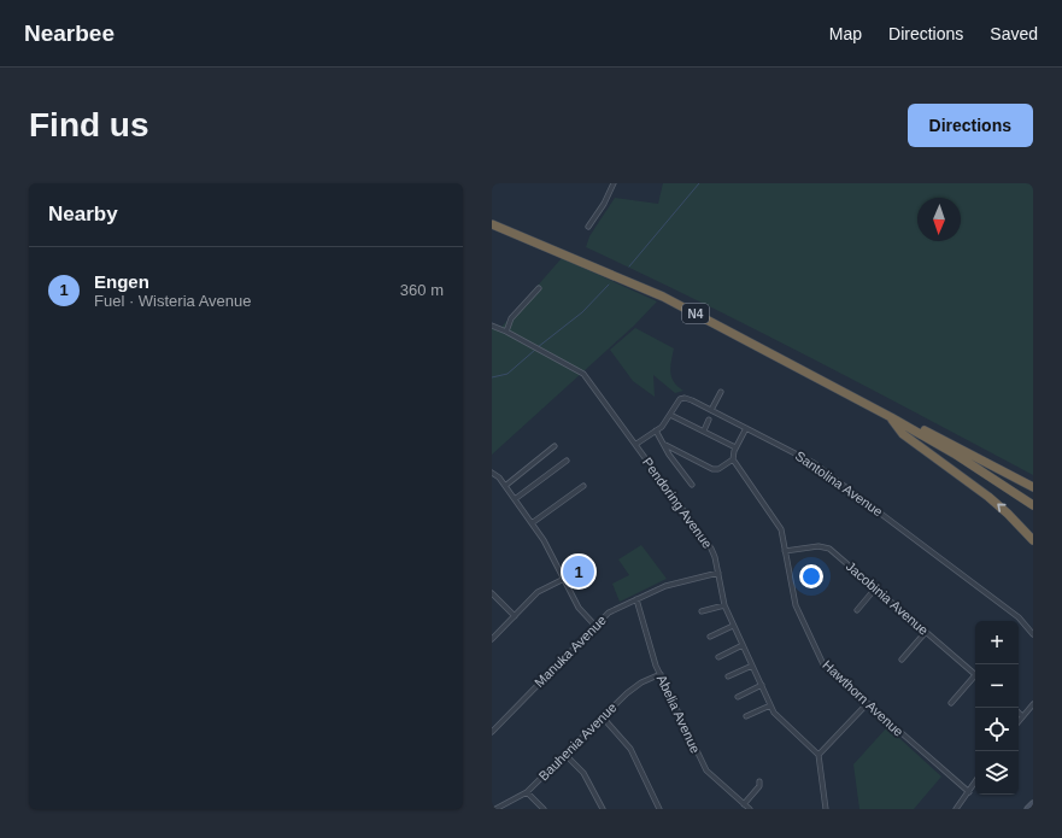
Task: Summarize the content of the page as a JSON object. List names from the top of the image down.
{
  "streets": {
    "highway": ["N4"],
    "street": [
      "Santolina Avenue",
      "Pendoring Avenue",
      "Jacobinia Avenue",
      "Manuka Avenue",
      "Hawthorn Avenue",
      "Abelia Avenue",
      "Bauhenia Avenue"
    ]
  },
  "crossings": [
    ["Santolina Avenue", "Pendoring Avenue"],
    ["Pendoring Avenue", "Manuka Avenue"],
    ["Jacobinia Avenue", "Hawthorn Avenue"],
    ["Manuka Avenue", "Abelia Avenue"],
    ["Abelia Avenue", "Bauhenia Avenue"]
  ],
  "north": "bottom",
  "page": {
    "header": "Nearbee",
    "nav": ["Map", "Directions", "Saved"],
    "buttons": "Directions",
    "title": "Find us",
    "heading": "Nearby",
    "list": [
      {
        "mark": "1",
        "name": "Engen",
        "note": "Fuel · Wisteria Avenue",
        "value": "360 m"
      }
    ],
    "pins": "1",
    "map_buttons": ["+", "−"]
  }
}
